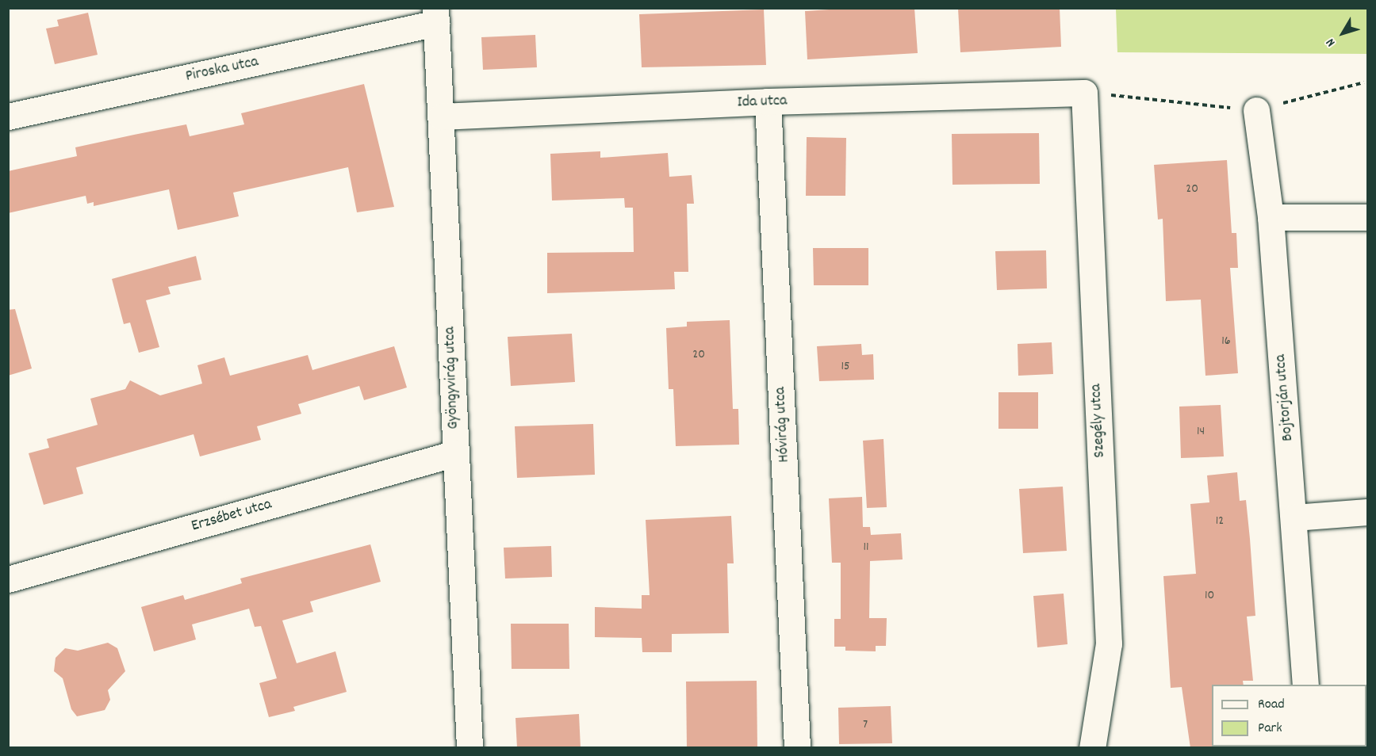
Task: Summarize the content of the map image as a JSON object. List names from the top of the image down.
{
  "streets": {
    "street": [
      "Piroska utca",
      "Ida utca",
      "Gyöngyvirág utca",
      "Bojtorján utca",
      "Szegély utca",
      "Hóvirág utca",
      "Erzsébet utca"
    ]
  },
  "crossings": [
    ["Piroska utca", "Gyöngyvirág utca"],
    ["Ida utca", "Gyöngyvirág utca"],
    ["Ida utca", "Szegély utca"],
    ["Ida utca", "Hóvirág utca"],
    ["Gyöngyvirág utca", "Erzsébet utca"]
  ],
  "house_numbers": [
    "20",
    "16",
    "20",
    "15",
    "14",
    "12",
    "11",
    "10",
    "7"
  ],
  "legend": ["Road", "Park"],
  "north": "bottom left"
}
